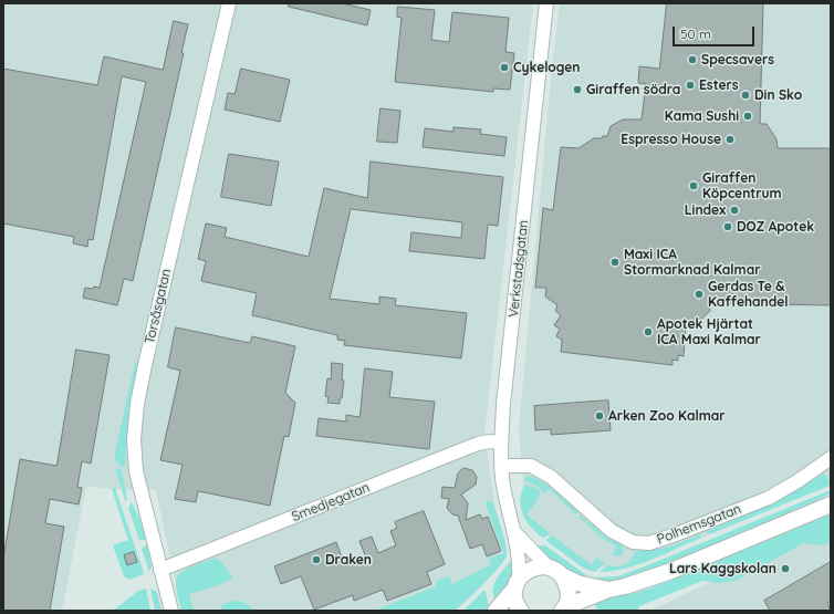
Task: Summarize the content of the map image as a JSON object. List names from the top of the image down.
{
  "streets": {
    "street": [
      "Verkstadsgatan",
      "Torsåsgatan",
      "Smedjegatan",
      "Polhemsgatan"
    ]
  },
  "crossings": [
    ["Verkstadsgatan", "Smedjegatan"],
    ["Verkstadsgatan", "Polhemsgatan"],
    ["Torsåsgatan", "Smedjegatan"]
  ],
  "places": [
    "Specsavers",
    "Cykelogen",
    "Esters",
    "Giraffen södra",
    "Din Sko",
    "Kama Sushi",
    "Espresso House",
    "Giraffen Köpcentrum",
    "Lindex",
    "DOZ Apotek",
    "Maxi ICA Stormarknad Kalmar",
    "Gerdas Te & Kaffehandel",
    "Apotek Hjärtat ICA Maxi Kalmar",
    "Arken Zoo Kalmar",
    "Draken",
    "Lars Kaggskolan"
  ],
  "scale_bar": "50 m"
}
